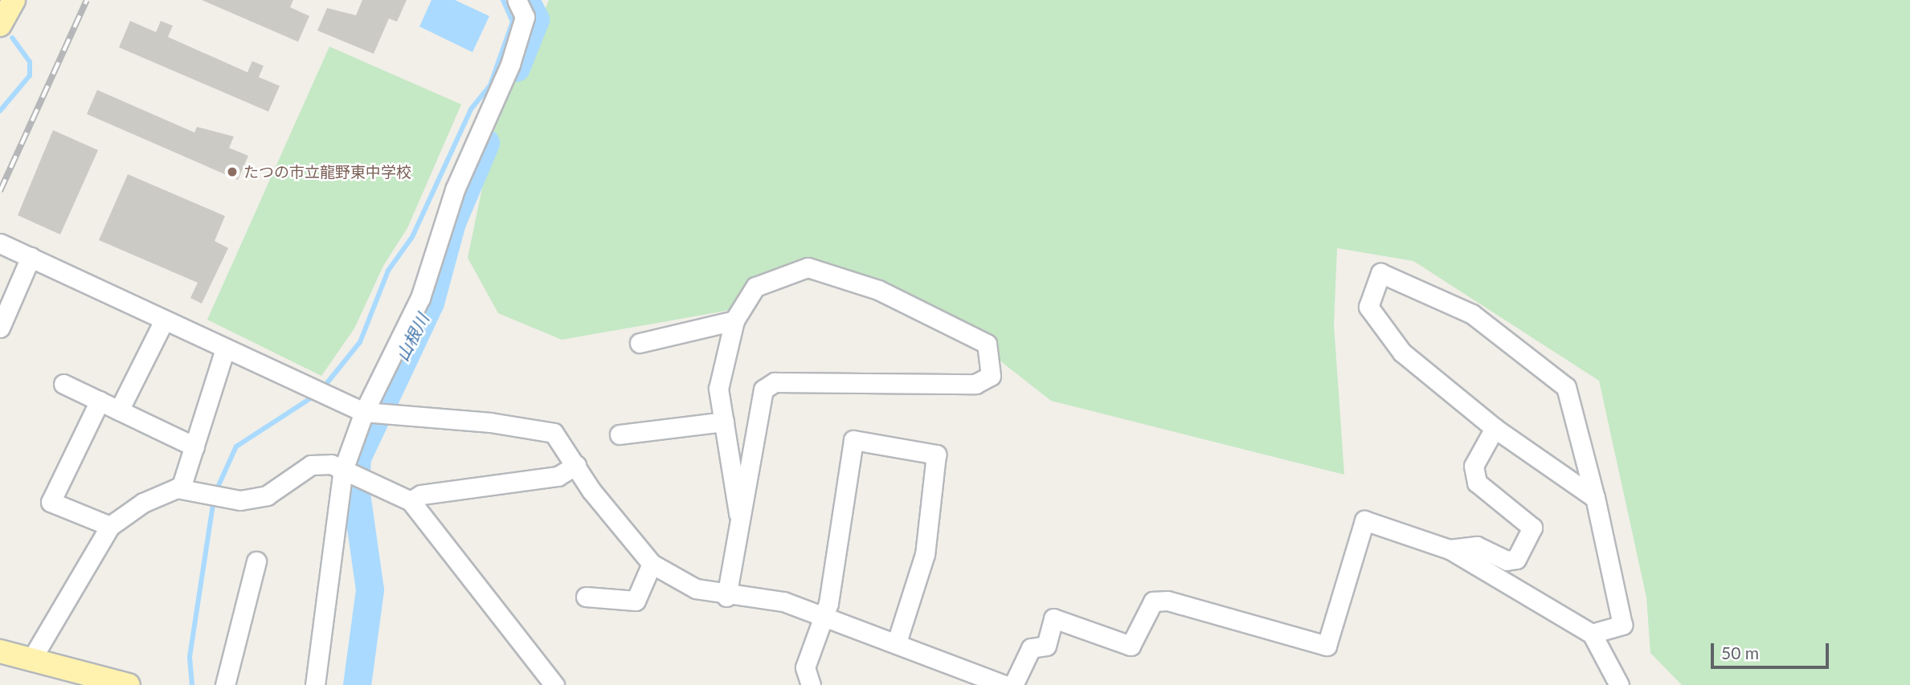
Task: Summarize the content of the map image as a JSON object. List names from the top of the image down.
{
  "water": ["山根川"],
  "places": ["たつの市立龍野東中学校"],
  "scale_bar": "50 m"
}
